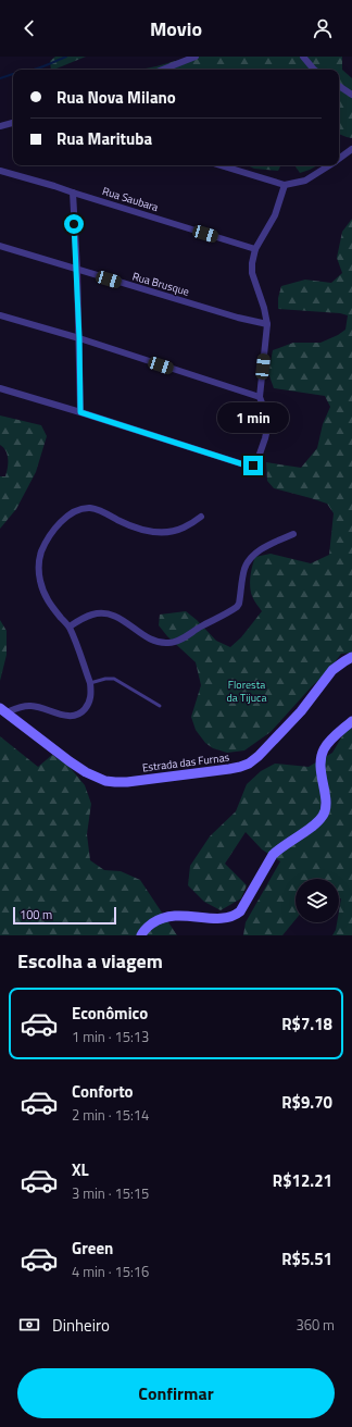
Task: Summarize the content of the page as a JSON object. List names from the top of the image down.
{
  "streets": {
    "main road": ["Estrada das Furnas"],
    "street": ["Rua Saubara", "Rua Brusque"]
  },
  "parks": ["Floresta da Tijuca"],
  "scale_bar": "100 m",
  "page": {
    "header": "Movio",
    "banner": ["Rua Nova Milano", "Rua Marituba"],
    "bubble": "1 min",
    "scale": "100 m",
    "heading": "Escolha a viagem",
    "list": [
      {
        "name": "Econômico",
        "note": "1 min · 15:13",
        "value": "R$7.18"
      },
      {
        "name": "Conforto",
        "note": "2 min · 15:14",
        "value": "R$9.70"
      },
      {
        "name": "XL",
        "note": "3 min · 15:15",
        "value": "R$12.21"
      },
      {
        "name": "Green",
        "note": "4 min · 15:16",
        "value": "R$5.51"
      }
    ],
    "pay": ["Dinheiro", "360 m"],
    "buttons": "Confirmar"
  }
}
